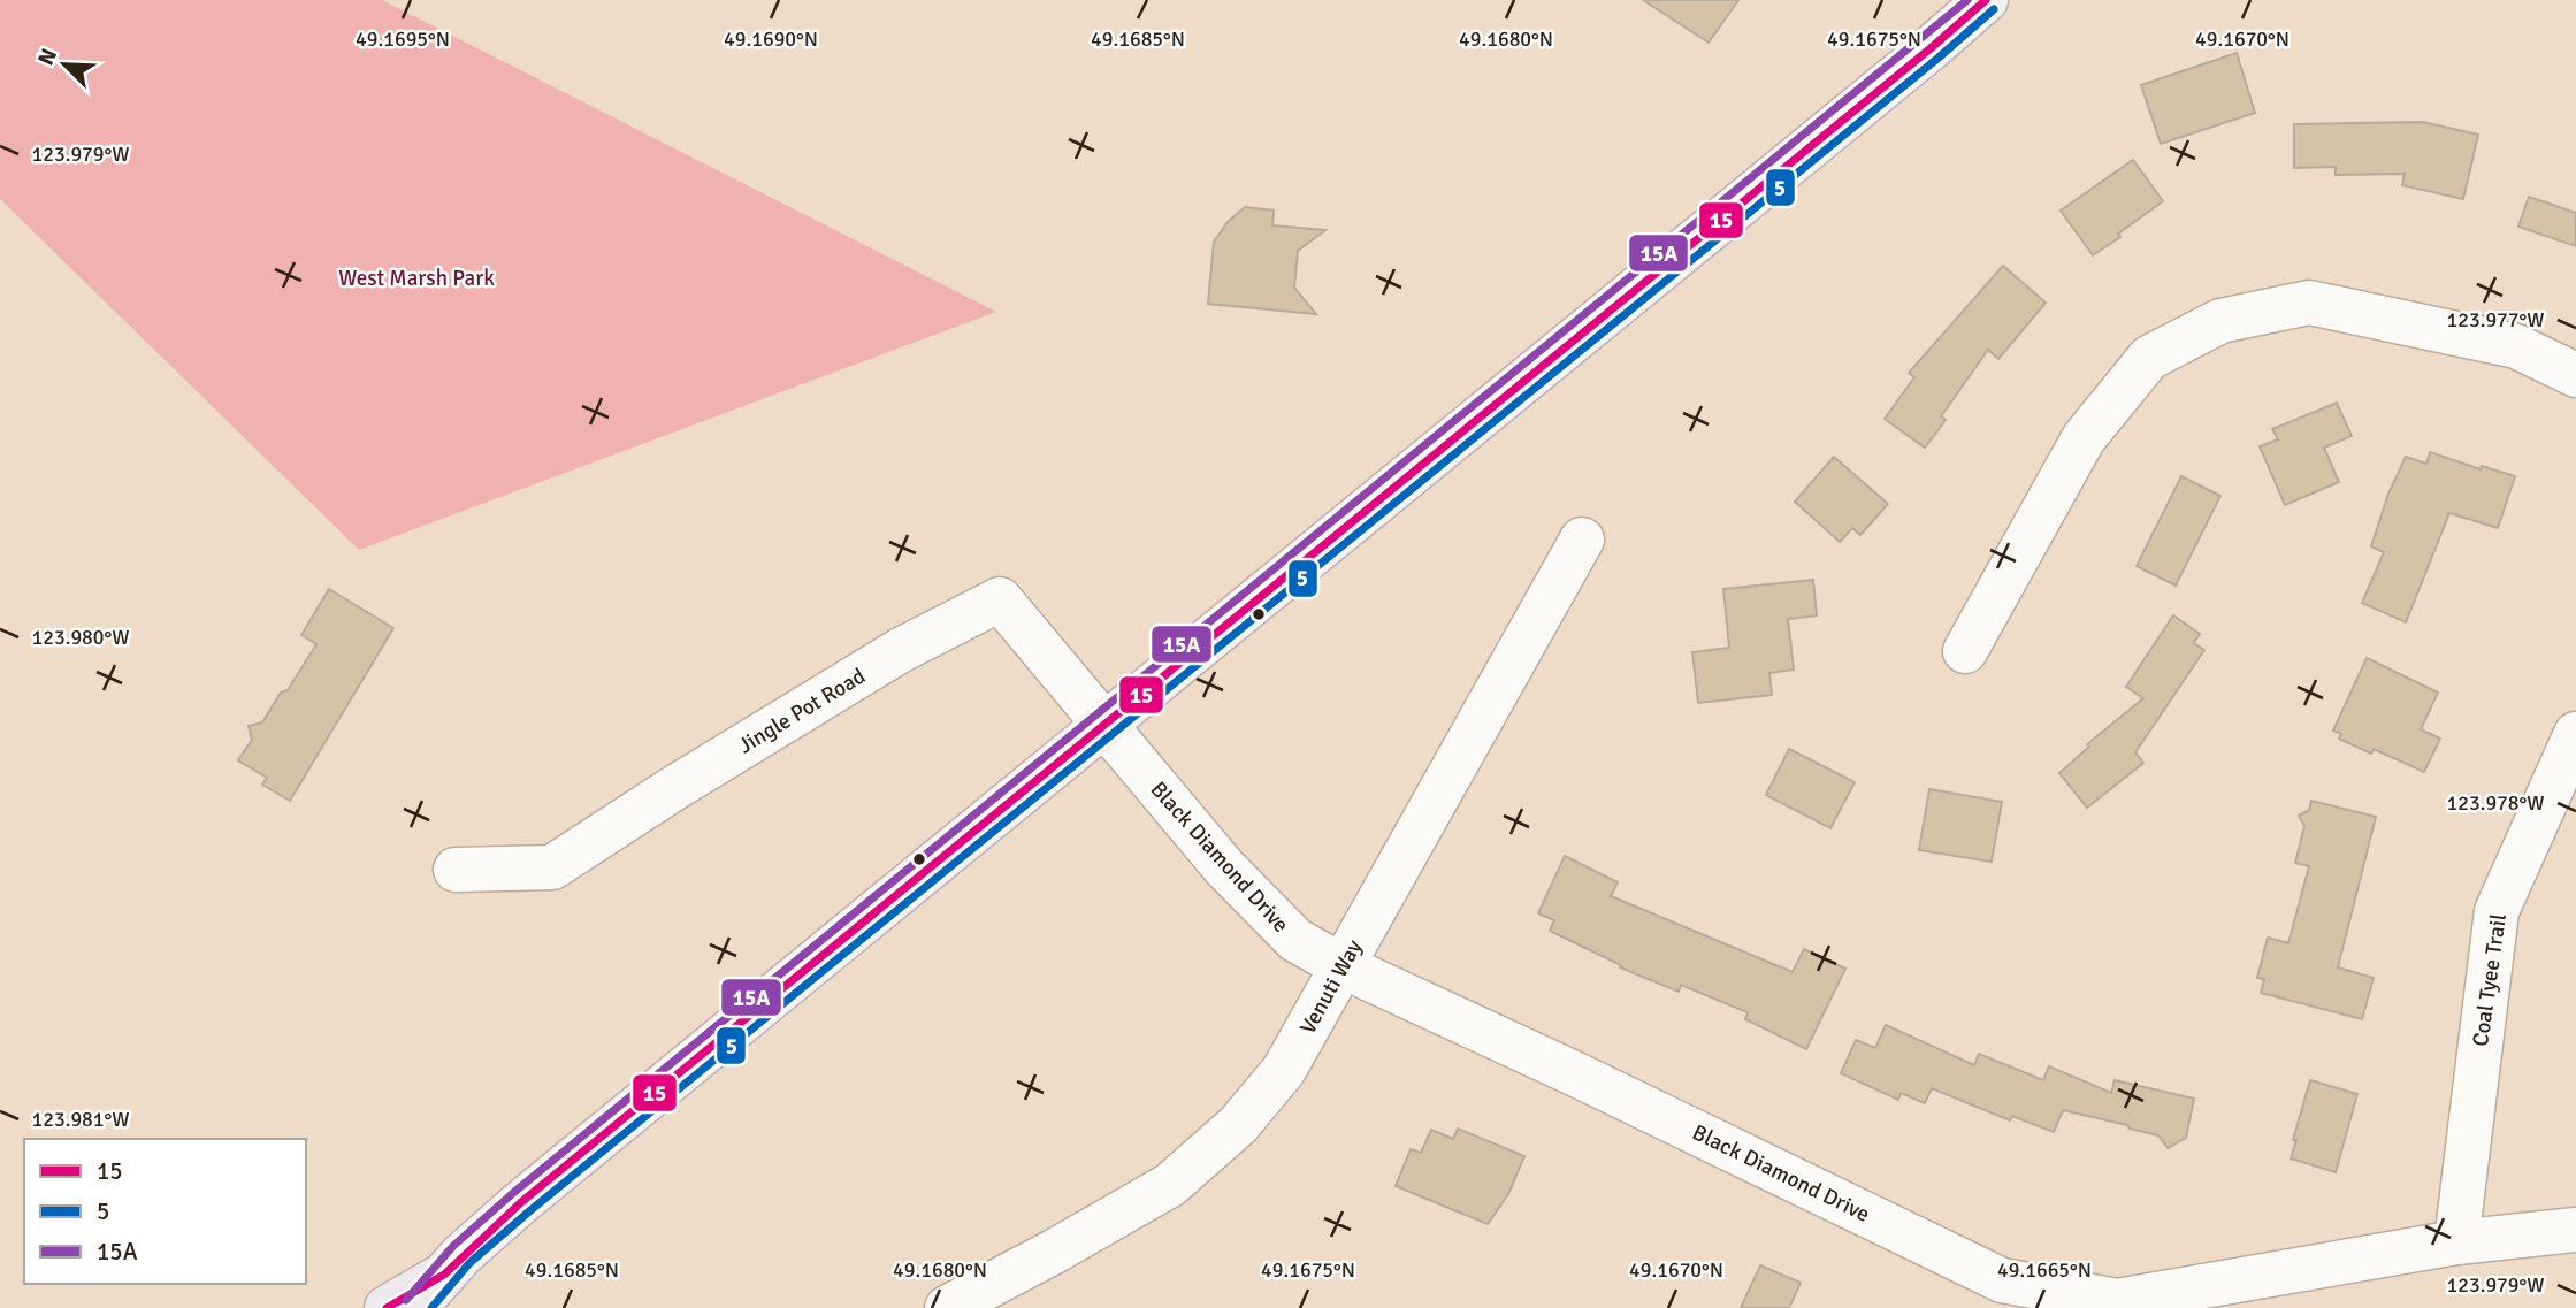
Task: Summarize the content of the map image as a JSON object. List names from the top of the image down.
{
  "streets": {
    "street": [
      "Jingle Pot Road",
      "Black Diamond Drive",
      "Coal Tyee Trail",
      "Venuti Way"
    ]
  },
  "crossings": [
    ["Jingle Pot Road", "Black Diamond Drive"],
    ["Black Diamond Drive", "Coal Tyee Trail"],
    ["Black Diamond Drive", "Venuti Way"]
  ],
  "parks": ["West Marsh Park"],
  "lines": ["transit line 15", "transit line 15A", "transit line 5"],
  "legend": ["15", "5", "15A"],
  "north": "top left",
  "coordinates": [
    "49.1695°N",
    "49.1690°N",
    "49.1685°N",
    "49.1680°N",
    "49.1675°N",
    "49.1670°N",
    "123.979°W",
    "123.977°W",
    "123.980°W",
    "123.978°W",
    "123.981°W",
    "49.1665°N"
  ]
}
